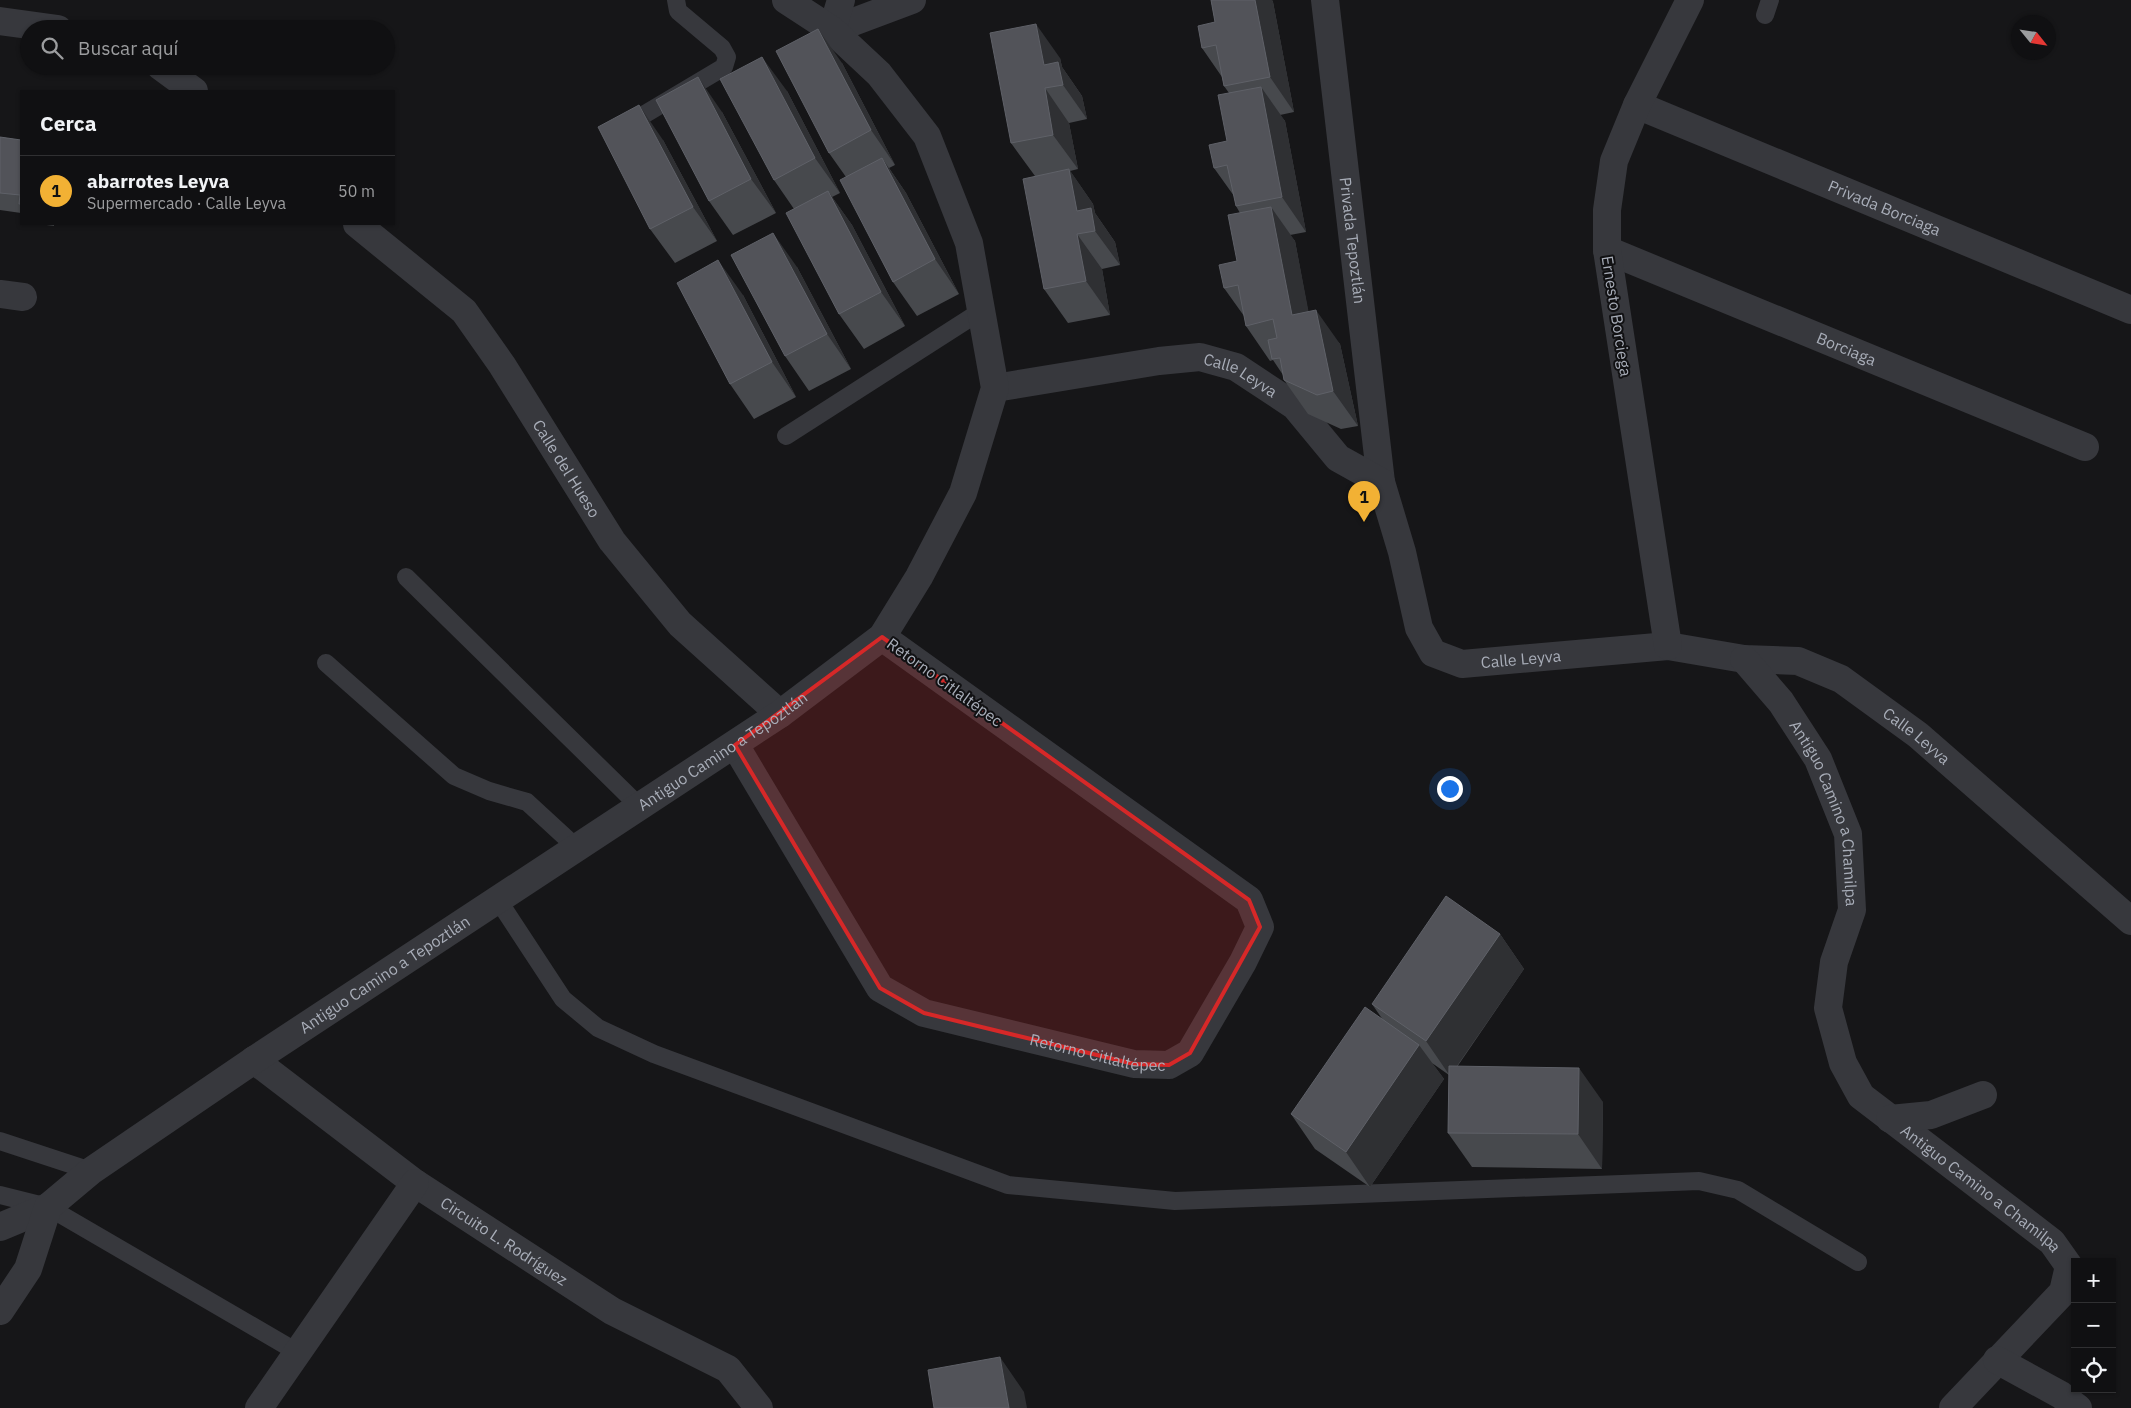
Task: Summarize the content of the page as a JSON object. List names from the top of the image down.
{
  "streets": {
    "street": [
      "Privada Borciaga",
      "Privada Tepoztlán",
      "Ernesto Borciega",
      "Borciaga",
      "Calle Leyva",
      "Calle del Hueso",
      "Retorno Citlaltépec",
      "Antiguo Camino a Tepoztlán",
      "Antiguo Camino a Chamilpa",
      "Circuito L. Rodríguez"
    ]
  },
  "crossings": [
    ["Privada Borciaga", "Ernesto Borciega"],
    ["Privada Tepoztlán", "Calle Leyva"],
    ["Ernesto Borciega", "Borciaga"],
    ["Ernesto Borciega", "Calle Leyva"],
    ["Calle Leyva", "Antiguo Camino a Tepoztlán"],
    ["Calle Leyva", "Antiguo Camino a Chamilpa"],
    ["Calle del Hueso", "Antiguo Camino a Tepoztlán"],
    ["Retorno Citlaltépec", "Antiguo Camino a Tepoztlán"],
    ["Antiguo Camino a Tepoztlán", "Circuito L. Rodríguez"]
  ],
  "north": "bottom right",
  "page": {
    "search": "Buscar aquí",
    "heading": "Cerca",
    "list": [
      {
        "mark": "1",
        "name": "abarrotes Leyva",
        "note": "Supermercado · Calle Leyva",
        "value": "50 m"
      }
    ],
    "pins": "1",
    "map_buttons": ["+", "−"]
  }
}
